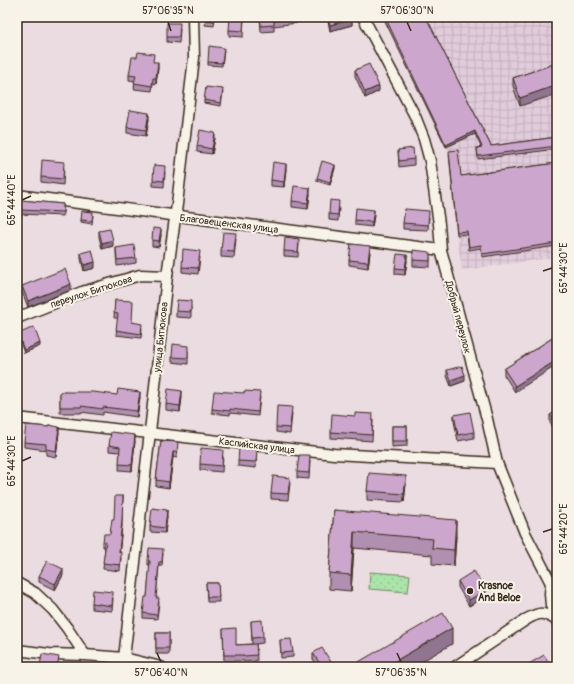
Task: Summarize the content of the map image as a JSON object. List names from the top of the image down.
{
  "streets": {
    "street": [
      "Благовещенская улица",
      "переулок Битюкова",
      "Добрый переулок",
      "улица Битюкова",
      "Каспийская улица"
    ]
  },
  "crossings": [
    ["Благовещенская улица", "Добрый переулок"],
    ["Благовещенская улица", "улица Битюкова"],
    ["переулок Битюкова", "улица Битюкова"],
    ["Добрый переулок", "Каспийская улица"],
    ["улица Битюкова", "Каспийская улица"]
  ],
  "places": ["Krasnoe And Beloe"],
  "coordinates": [
    "57°06'35\"N",
    "57°06'30\"N",
    "65°44'40\"E",
    "65°44'30\"E",
    "65°44'20\"E",
    "57°06'40\"N"
  ]
}
